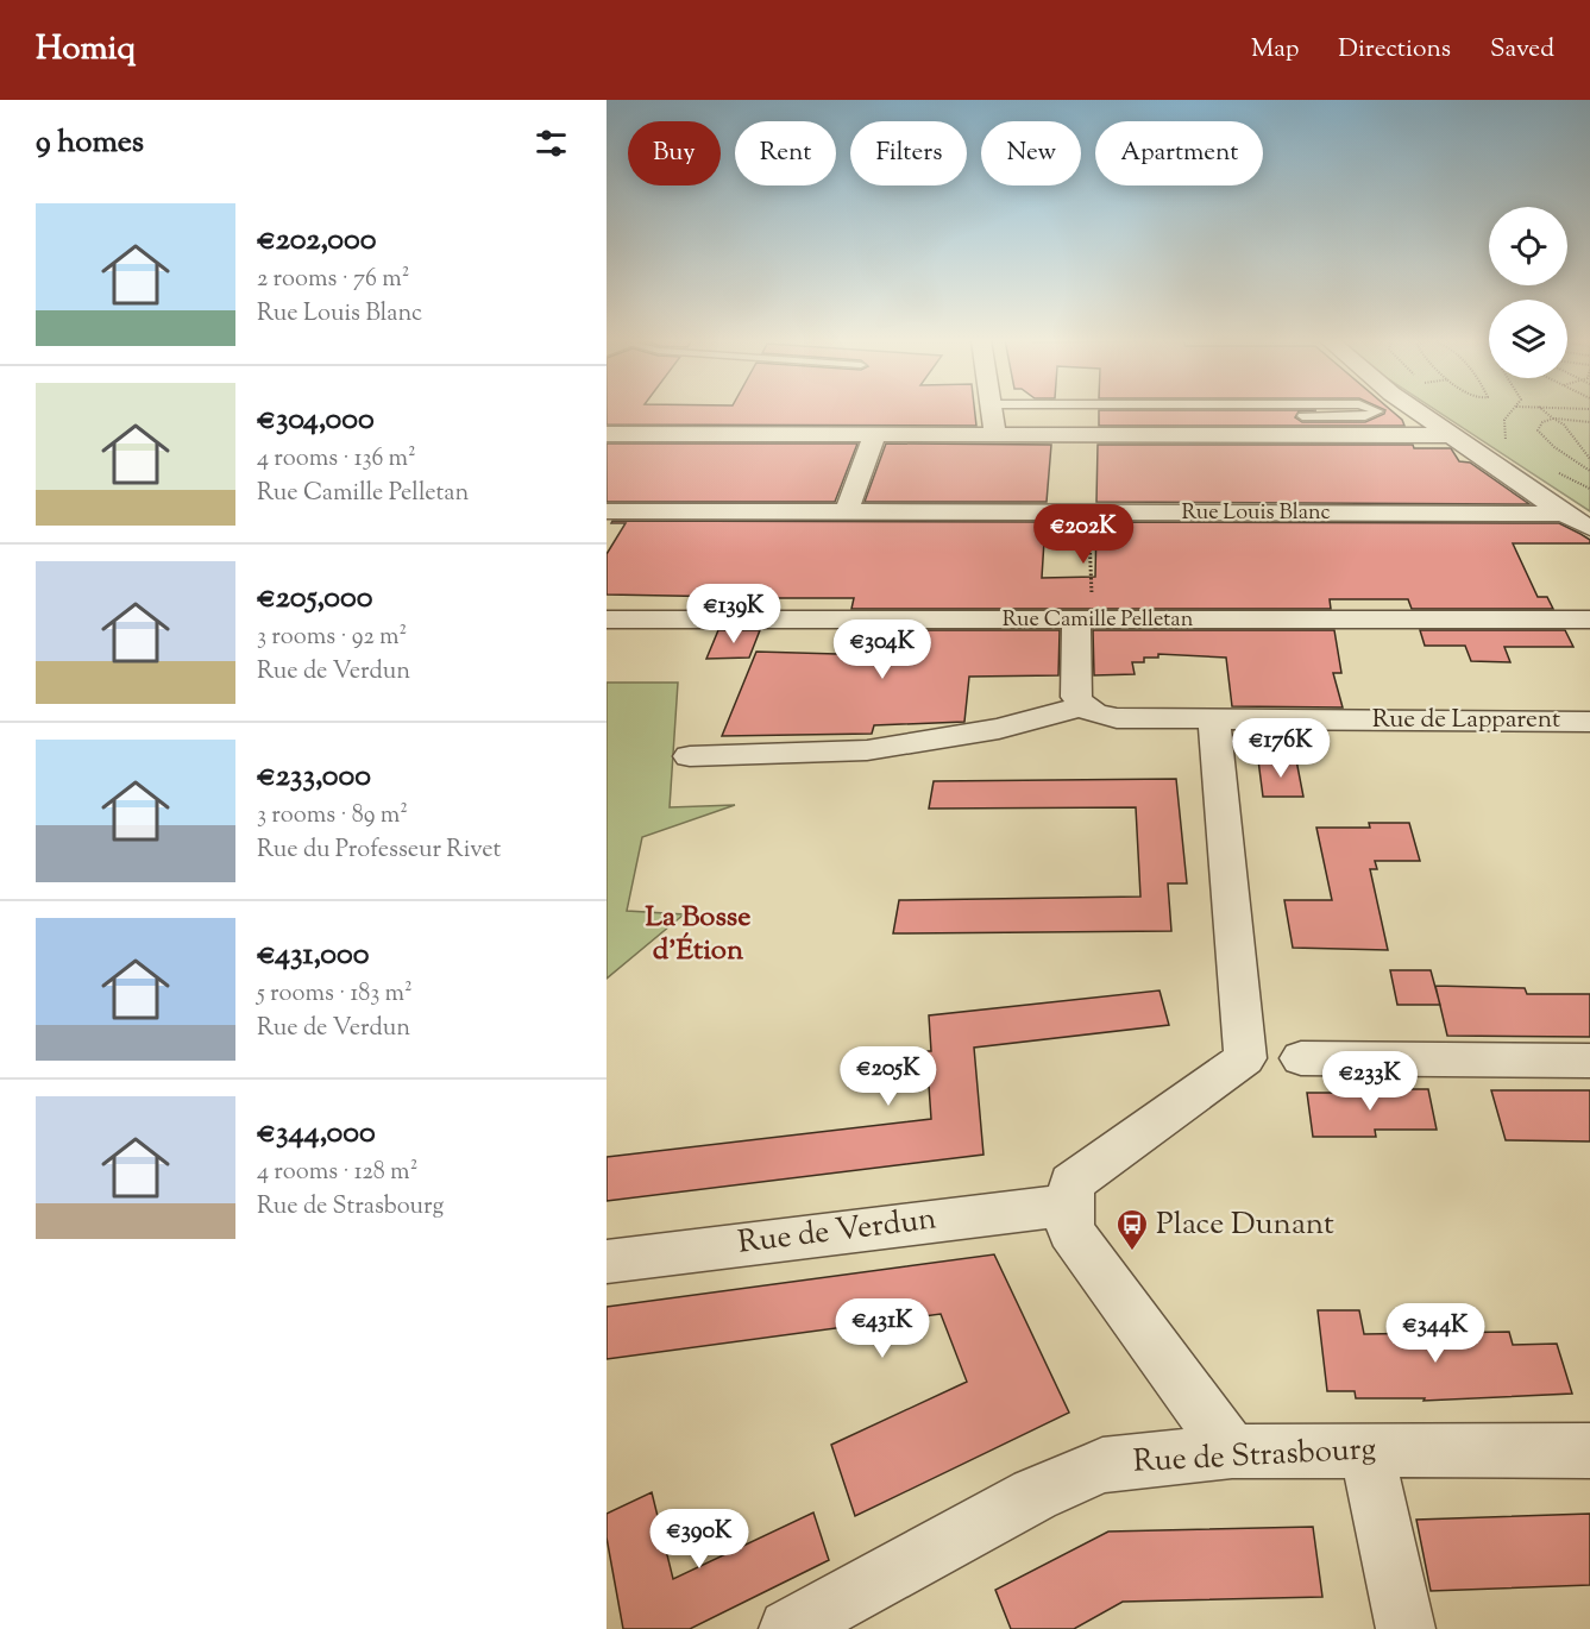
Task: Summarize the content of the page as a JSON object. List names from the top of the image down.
{
  "streets": {
    "street": [
      "Rue Louis Blanc",
      "Rue Camille Pelletan",
      "Rue de Lapparent",
      "Rue de Verdun",
      "Rue de Strasbourg"
    ]
  },
  "districts": ["La Bosse d'Étion"],
  "places": {
    "bus stop": ["Place Dunant"]
  },
  "page": {
    "header": "Homiq",
    "nav": ["Map", "Directions", "Saved"],
    "heading": "9 homes",
    "chip": [
      "Buy",
      "Rent",
      "Filters",
      "New",
      "Apartment"
    ],
    "list": [
      {
        "name": "€202,000",
        "note": "2 rooms · 76 m² · Rue Louis Blanc"
      },
      {
        "name": "€304,000",
        "note": "4 rooms · 136 m² · Rue Camille Pelletan"
      },
      {
        "name": "€205,000",
        "note": "3 rooms · 92 m² · Rue de Verdun"
      },
      {
        "name": "€233,000",
        "note": "3 rooms · 89 m² · Rue du Professeur Rivet"
      },
      {
        "name": "€431,000",
        "note": "5 rooms · 183 m² · Rue de Verdun"
      },
      {
        "name": "€344,000",
        "note": "4 rooms · 128 m² · Rue de Strasbourg"
      }
    ],
    "price": [
      "€202K",
      "€139K",
      "€304K",
      "€176K",
      "€205K",
      "€233K",
      "€431K",
      "€344K",
      "€390K"
    ]
  }
}
